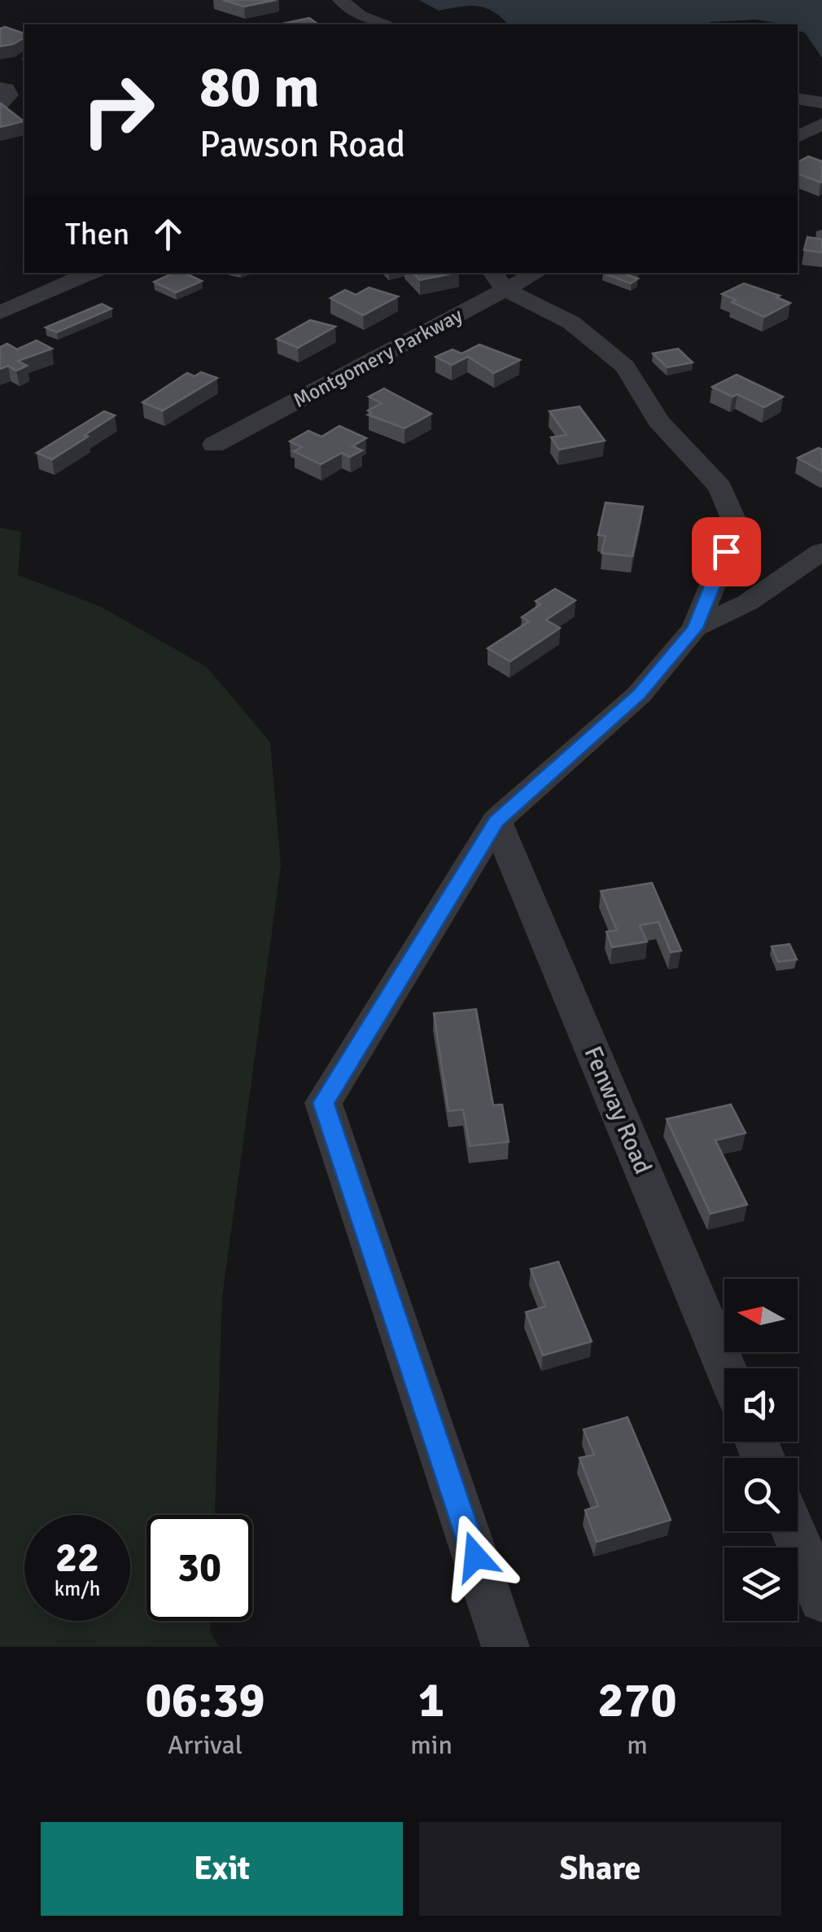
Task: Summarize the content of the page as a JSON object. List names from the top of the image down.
{
  "streets": {
    "street": ["Montgomery Parkway", "Fenway Road"]
  },
  "north": "left",
  "page": {
    "turn": ["80 m", "Pawson Road"],
    "then": "Then",
    "speed": "22 km/h",
    "limit": "30",
    "eta": [
      "06:39",
      "Arrival",
      "1",
      "min",
      "270",
      "m"
    ],
    "buttons": ["Exit", "Share"]
  }
}
